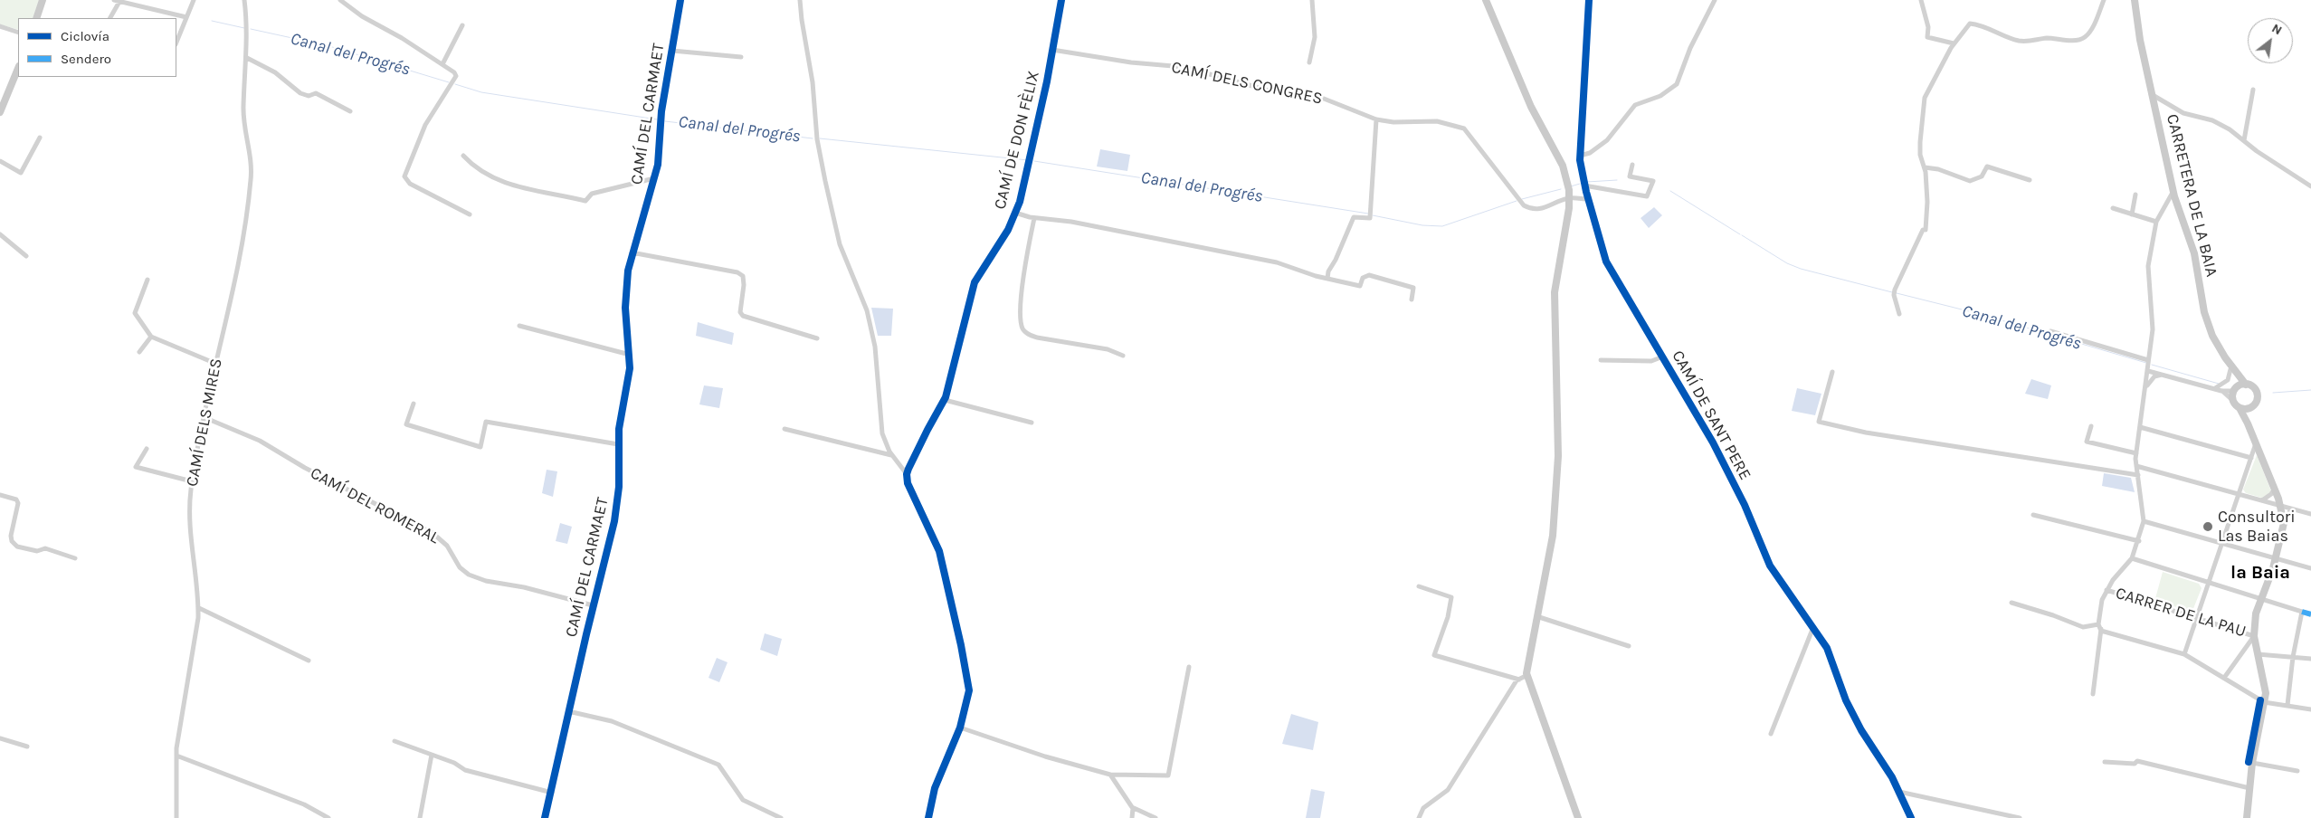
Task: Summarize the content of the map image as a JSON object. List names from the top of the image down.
{
  "streets": {
    "main road": ["CARRETERA DE LA BAIA"],
    "street": [
      "CAMÍ DELS CONGRES",
      "CAMÍ DEL CARMAET",
      "CAMÍ DE DON FÈLIX",
      "CAMÍ DE SANT PERE",
      "CAMÍ DELS MIRES",
      "CAMÍ DEL ROMERAL",
      "CARRER DE LA PAU"
    ]
  },
  "crossings": [
    ["CAMÍ DELS CONGRES", "CAMÍ DE DON FÈLIX"],
    ["CAMÍ DELS CONGRES", "CAMÍ DE SANT PERE"],
    ["CAMÍ DEL CARMAET", "CAMÍ DEL ROMERAL"],
    ["CAMÍ DELS MIRES", "CAMÍ DEL ROMERAL"]
  ],
  "districts": ["la Baia"],
  "water": ["Canal del Progrés"],
  "places": ["Consultori Las Baias"],
  "legend": ["Ciclovía", "Sendero"],
  "north": "top right"
}
